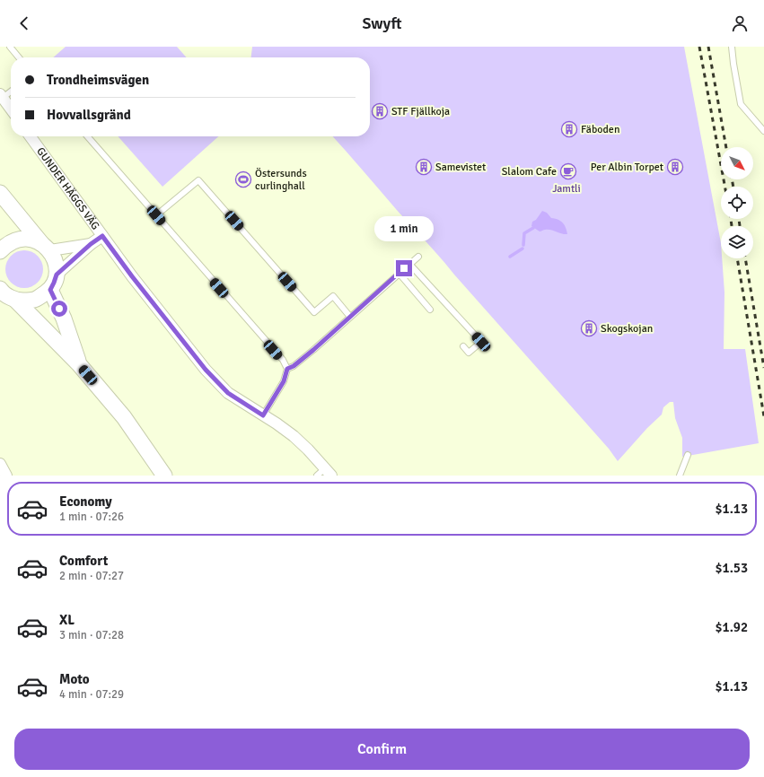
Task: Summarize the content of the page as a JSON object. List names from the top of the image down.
{
  "streets": {
    "street": ["GUNDER HÄGGS VÄG"]
  },
  "parks": ["Jamtli"],
  "places": {
    "building": [
      "STF Fjällkoja",
      "Fäboden",
      "Samevistet",
      "Per Albin Torpet",
      "Skogskojan"
    ],
    "cafe": ["Slalom Cafe"],
    "sports": ["Östersunds curlinghall"]
  },
  "north": "bottom right",
  "page": {
    "header": "Swyft",
    "banner": ["Trondheimsvägen", "Hovvallsgränd"],
    "bubble": "1 min",
    "list": [
      {
        "name": "Economy",
        "note": "1 min · 07:26",
        "value": "$1.13"
      },
      {
        "name": "Comfort",
        "note": "2 min · 07:27",
        "value": "$1.53"
      },
      {
        "name": "XL",
        "note": "3 min · 07:28",
        "value": "$1.92"
      },
      {
        "name": "Moto",
        "note": "4 min · 07:29",
        "value": "$1.13"
      }
    ],
    "buttons": "Confirm"
  }
}
